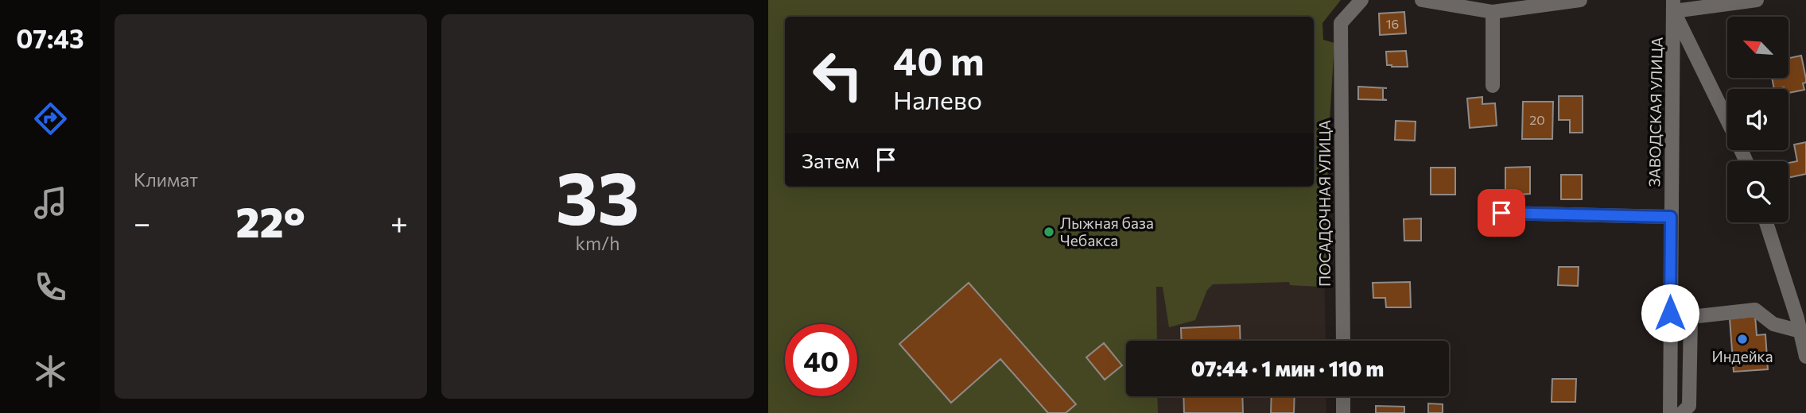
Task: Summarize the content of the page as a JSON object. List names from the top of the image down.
{
  "streets": {
    "street": ["ЗАВОДСКАЯ УЛИЦА", "ПОСАДОЧНАЯ УЛИЦА"]
  },
  "places": ["Лыжная база Чебакса", "Индейка"],
  "house_numbers": ["16", "20"],
  "north": "top left",
  "page": {
    "tabs": "07:43",
    "tile": [
      "Климат",
      ["33", "km/h"]
    ],
    "turn": ["40 m", "Налево"],
    "then": "Затем",
    "heat": ["−", "22°", "+"],
    "limit": "40",
    "trip": "07:44 · 1 мин · 110 m"
  }
}
